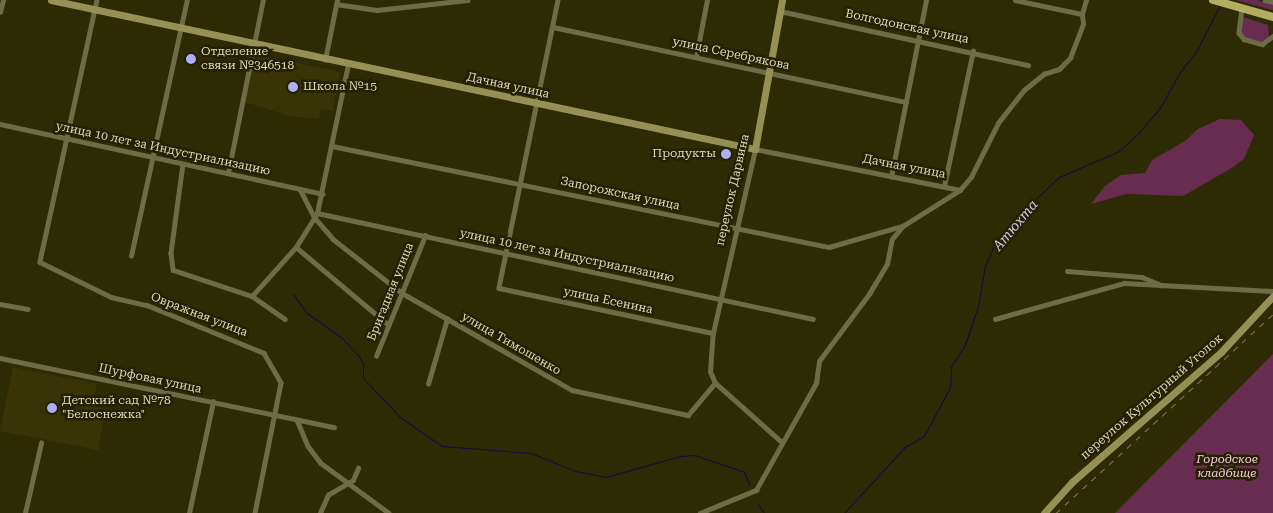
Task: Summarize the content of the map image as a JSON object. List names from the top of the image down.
{
  "streets": {
    "street": [
      "Волгодонская улица",
      "улица Серебрякова",
      "Дачная улица",
      "улица 10 лет за Индустриализацию",
      "переулок Дарвина",
      "Запорожская улица",
      "Бригадная улица",
      "улица Есенина",
      "Овражная улица",
      "улица Тимошенко",
      "Шурфовая улица",
      "переулок Культурный Уголок"
    ]
  },
  "crossings": [
    ["Волгодонская улица", "переулок Дарвина"],
    ["улица Серебрякова", "переулок Дарвина"],
    ["Дачная улица", "переулок Дарвина"],
    ["улица 10 лет за Индустриализацию", "переулок Дарвина"],
    ["улица 10 лет за Индустриализацию", "Бригадная улица"],
    ["улица 10 лет за Индустриализацию", "улица Есенина"],
    ["улица 10 лет за Индустриализацию", "Овражная улица"],
    ["улица 10 лет за Индустриализацию", "улица Тимошенко"],
    ["переулок Дарвина", "Запорожская улица"],
    ["переулок Дарвина", "улица Есенина"],
    ["переулок Дарвина", "улица Тимошенко"],
    ["Бригадная улица", "улица Тимошенко"],
    ["Овражная улица", "Шурфовая улица"]
  ],
  "water": ["Атюхта"],
  "parks": ["Городское кладбище"],
  "places": [
    "Отделение связи №346518",
    "Школа №15",
    "Продукты",
    "Детский сад №78 \"Белоснежка\""
  ]
}
